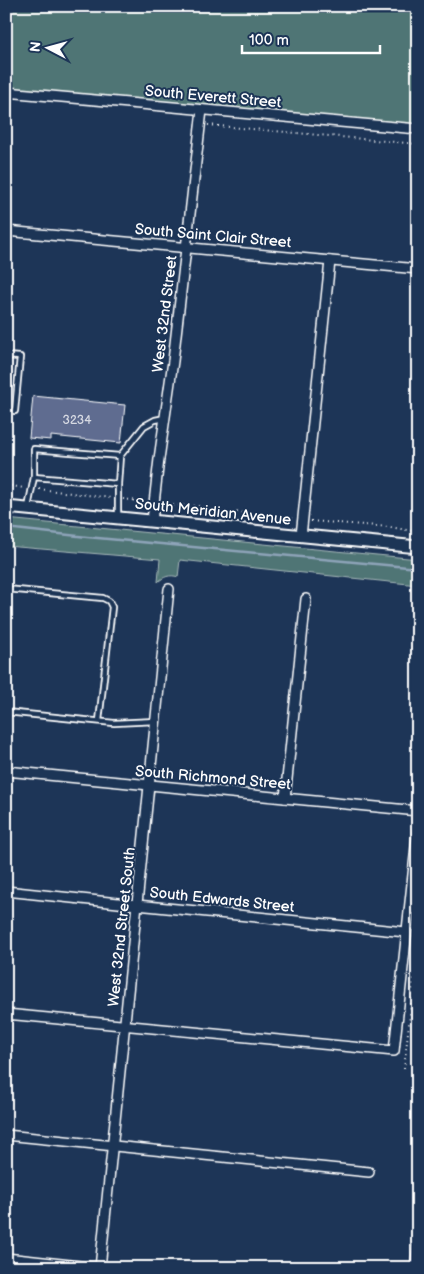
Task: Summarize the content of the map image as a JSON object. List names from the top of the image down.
{
  "streets": {
    "main road": ["South Meridian Avenue"],
    "street": [
      "South Everett Street",
      "South Saint Clair Street",
      "West 32nd Street",
      "South Richmond Street",
      "South Edwards Street",
      "West 32nd Street South"
    ]
  },
  "crossings": [
    ["South Everett Street", "West 32nd Street"],
    ["South Saint Clair Street", "West 32nd Street"],
    ["West 32nd Street", "South Meridian Avenue"],
    ["South Richmond Street", "West 32nd Street South"],
    ["South Edwards Street", "West 32nd Street South"]
  ],
  "house_numbers": ["3234"],
  "scale_bar": "100 m",
  "north": "left"
}
